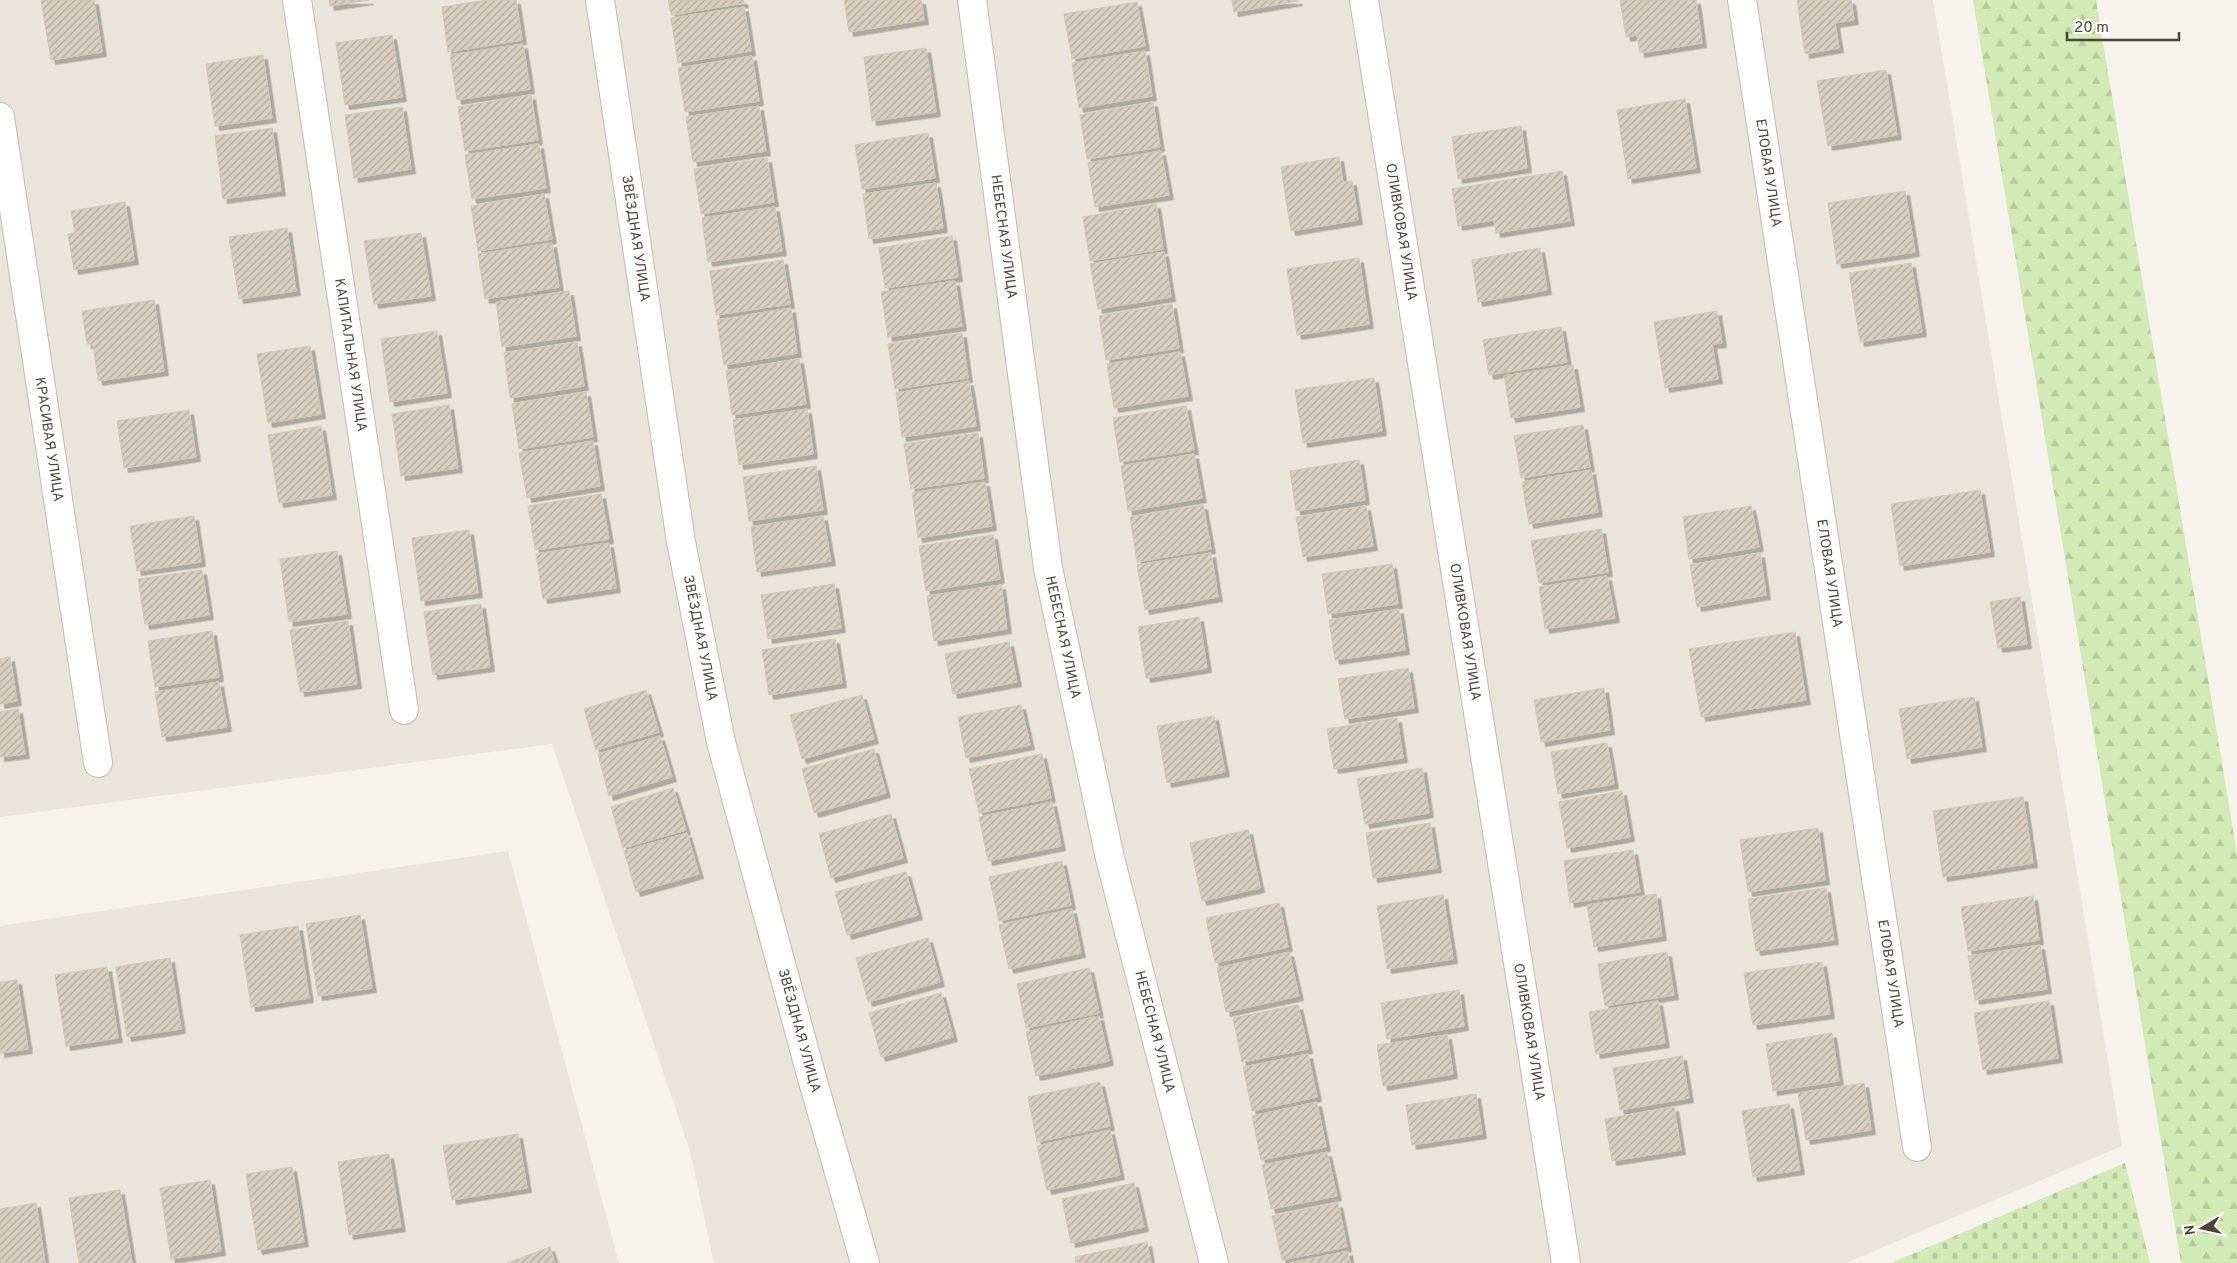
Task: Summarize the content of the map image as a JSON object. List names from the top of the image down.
{
  "streets": {
    "street": [
      "ЕЛОВАЯ УЛИЦА",
      "ОЛИВКОВАЯ УЛИЦА",
      "НЕБЕСНАЯ УЛИЦА",
      "ЗВЁЗДНАЯ УЛИЦА",
      "КАПИТАЛЬНАЯ УЛИЦА",
      "КРАСИВАЯ УЛИЦА"
    ]
  },
  "scale_bar": "20 m",
  "north": "left"
}
